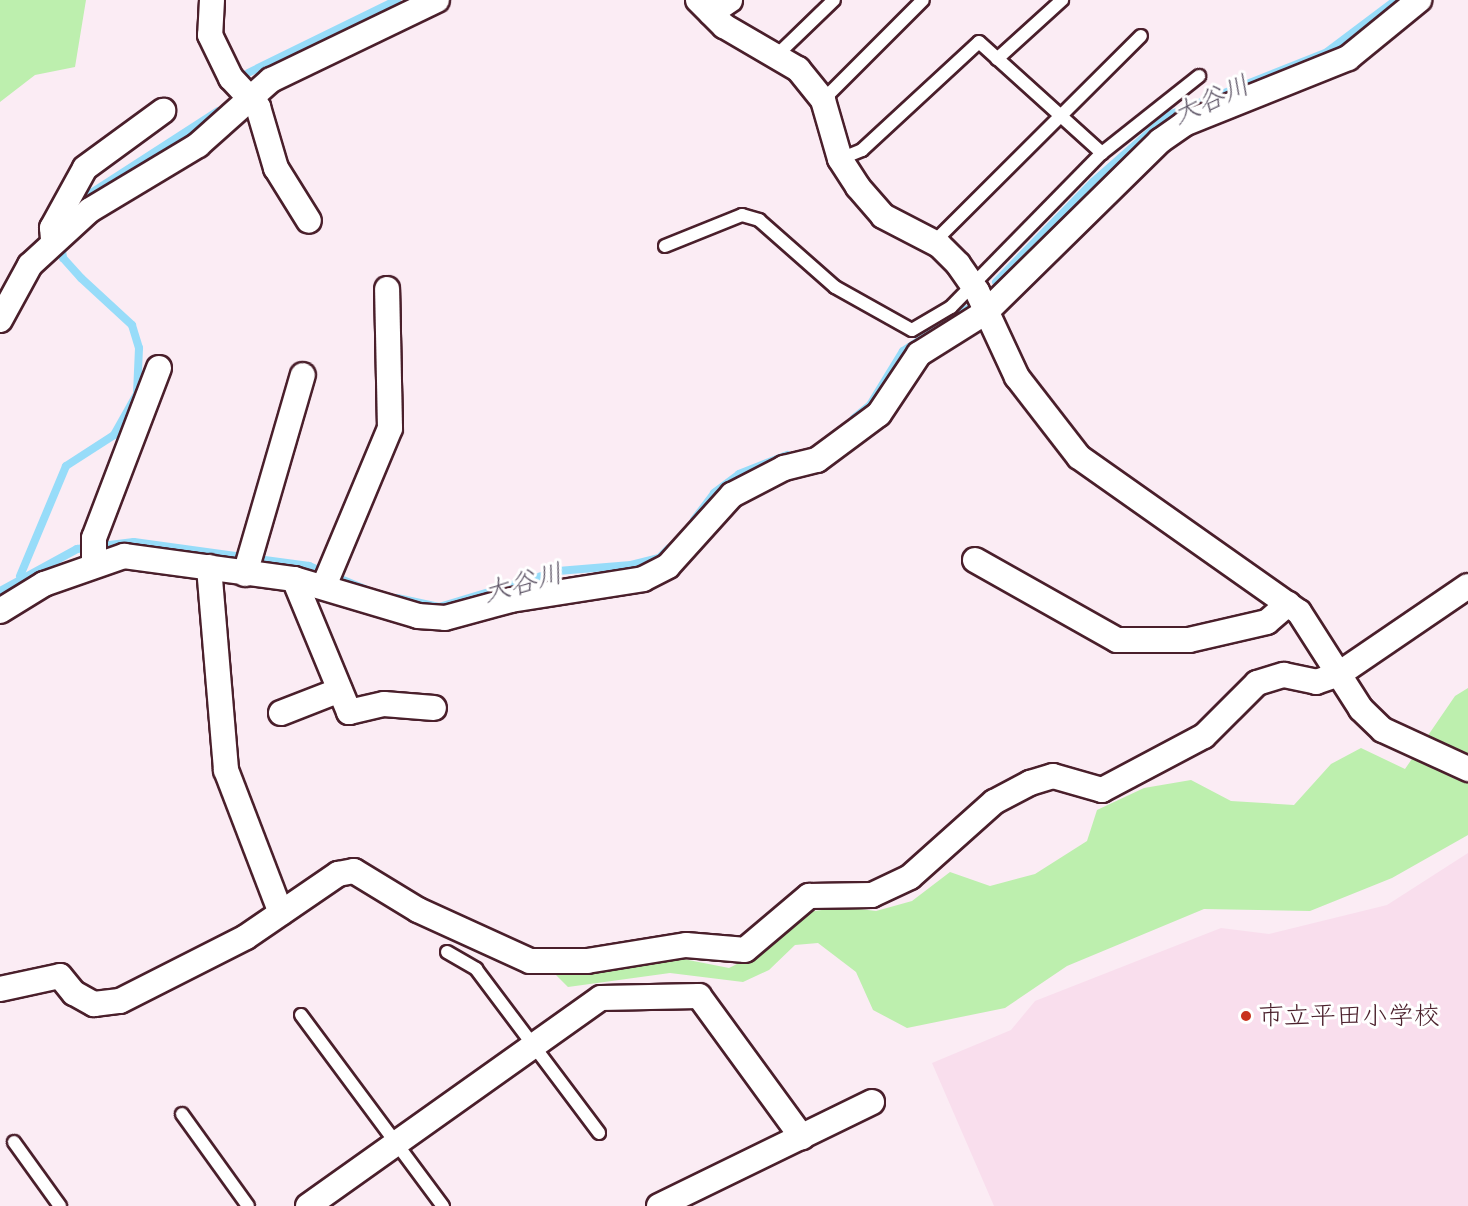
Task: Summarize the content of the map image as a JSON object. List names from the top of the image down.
{
  "water": ["大谷川"],
  "places": ["市立平田小学校"]
}
